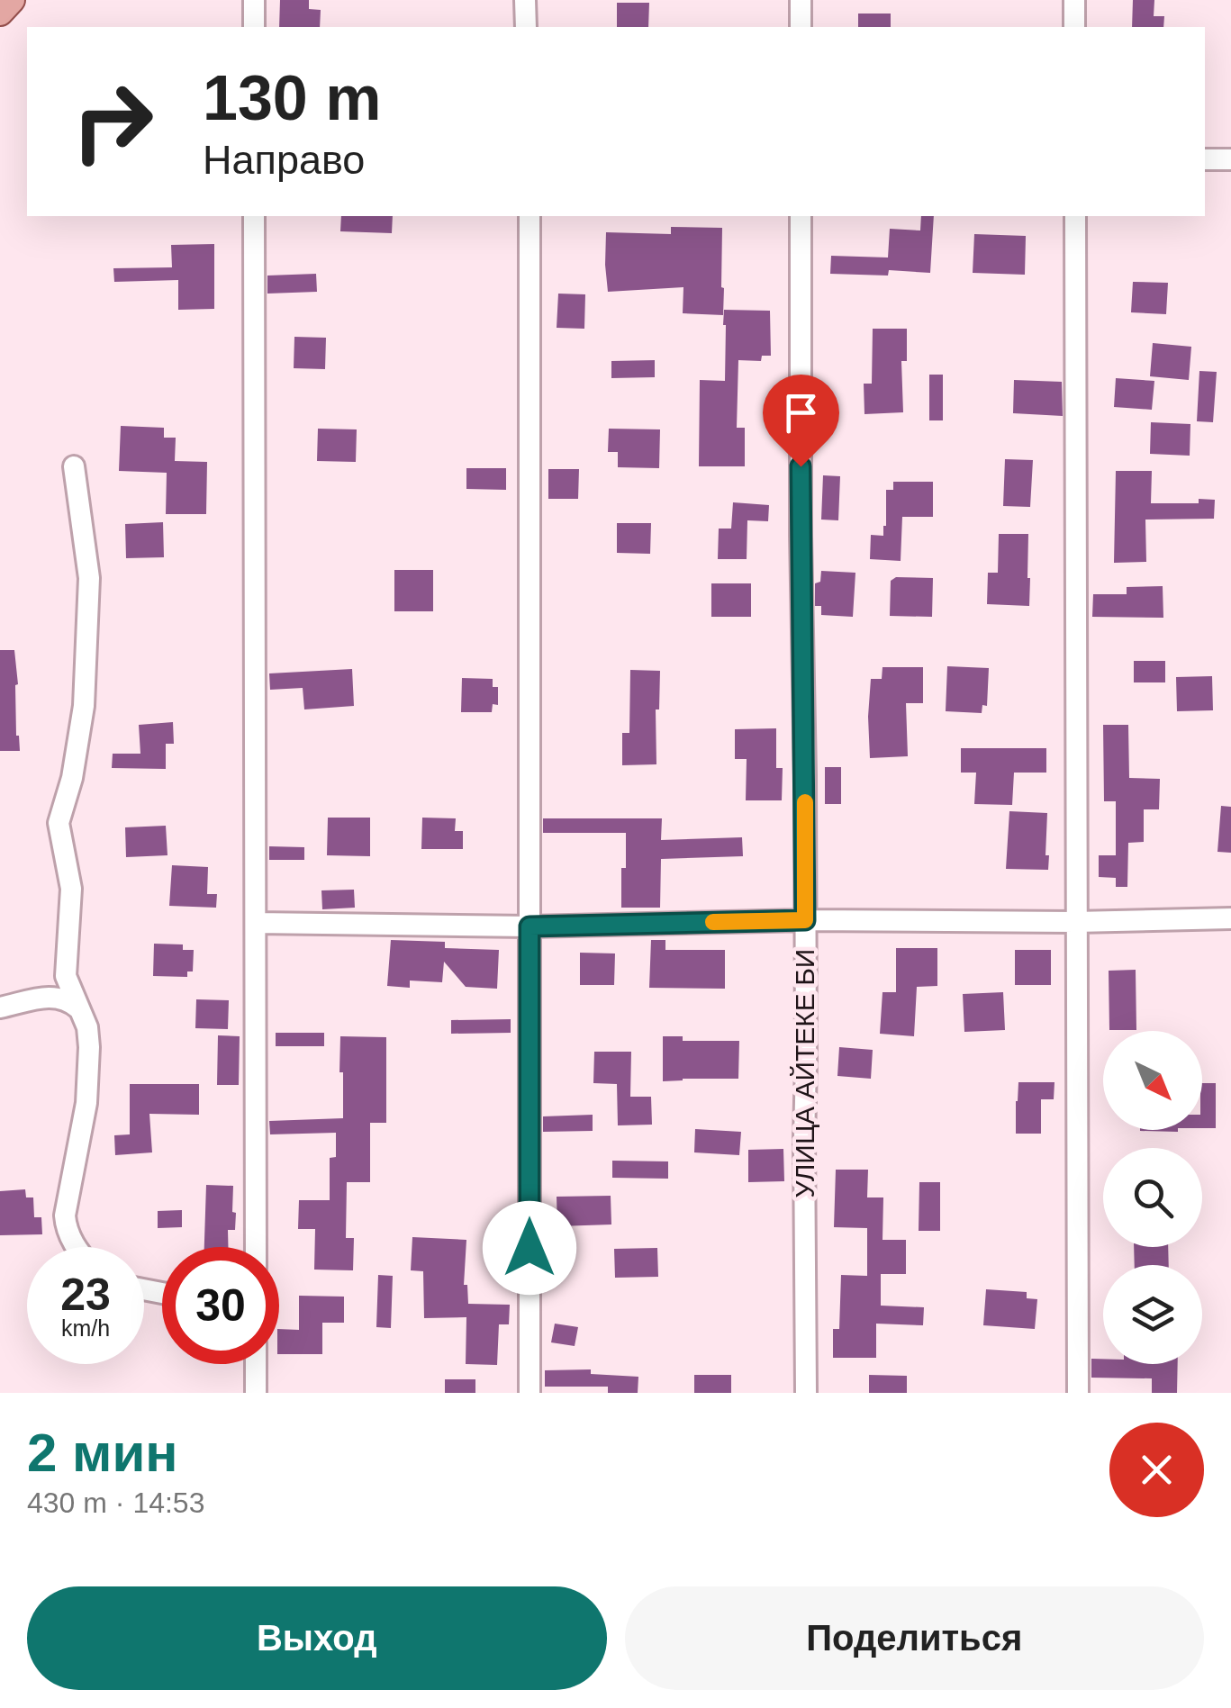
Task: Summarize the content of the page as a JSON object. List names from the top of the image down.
{
  "streets": {
    "street": ["УЛИЦА АЙТЕКЕ БИ"]
  },
  "north": "bottom right",
  "page": {
    "turn": ["130 m", "Направо"],
    "speed": "23 km/h",
    "limit": "30",
    "heading": ["2 мин", "430 m · 14:53"],
    "buttons": ["Выход", "Поделиться"]
  }
}
